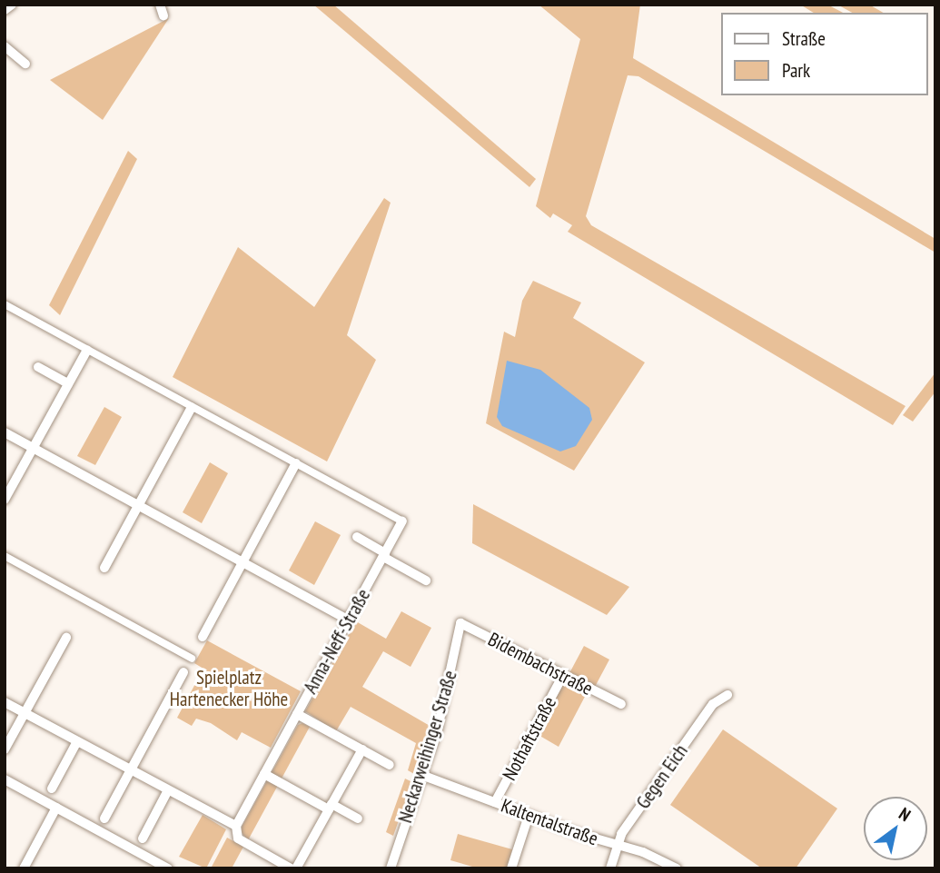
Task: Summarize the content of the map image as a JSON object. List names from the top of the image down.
{
  "streets": {
    "street": [
      "Anna-Neff-Straße",
      "Bidembachstraße",
      "Nothaftstraße",
      "Neckarweihinger Straße",
      "Gegen Eich",
      "Kaltentalstraße"
    ]
  },
  "crossings": [
    ["Bidembachstraße", "Nothaftstraße"],
    ["Bidembachstraße", "Neckarweihinger Straße"],
    ["Nothaftstraße", "Kaltentalstraße"],
    ["Neckarweihinger Straße", "Kaltentalstraße"],
    ["Gegen Eich", "Kaltentalstraße"]
  ],
  "parks": ["Spielplatz Hartenecker Höhe"],
  "legend": ["Straße", "Park"],
  "north": "top right"
}
